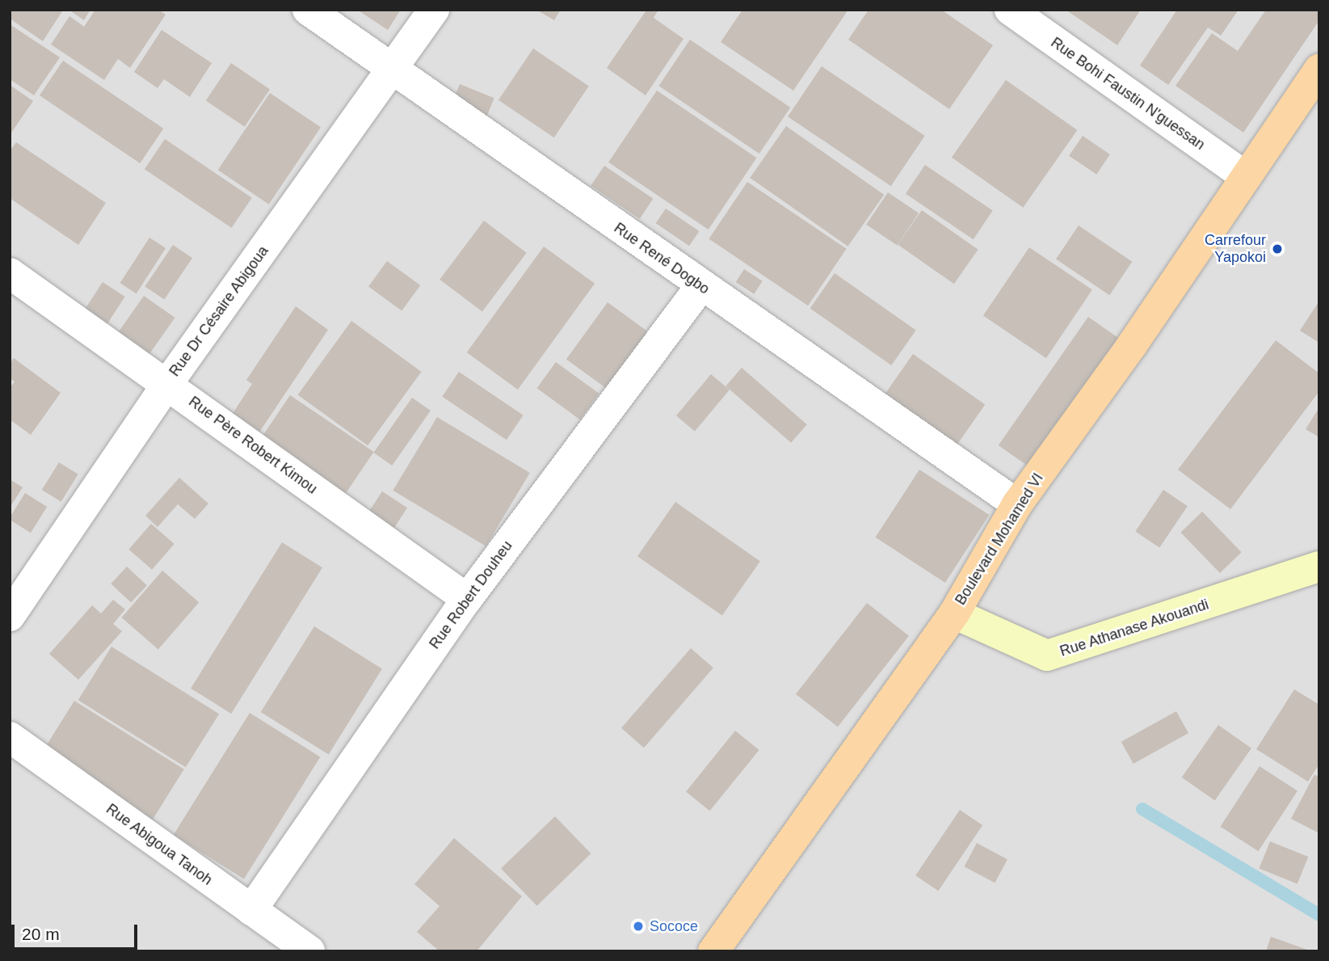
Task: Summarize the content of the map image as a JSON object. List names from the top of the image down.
{
  "streets": {
    "main road": ["Boulevard Mohamed VI"],
    "street": [
      "Rue Bohi Faustin N'guessan",
      "Rue René Dogbo",
      "Rue Dr Césaire Abigoua",
      "Rue Père Robert Kimou",
      "Rue Robert Douheu",
      "Rue Athanase Akouandi",
      "Rue Abigoua Tanoh"
    ]
  },
  "crossings": [
    ["Rue Bohi Faustin N'guessan", "Boulevard Mohamed VI"],
    ["Rue René Dogbo", "Rue Dr Césaire Abigoua"],
    ["Rue René Dogbo", "Boulevard Mohamed VI"],
    ["Rue René Dogbo", "Rue Robert Douheu"],
    ["Rue Dr Césaire Abigoua", "Rue Père Robert Kimou"],
    ["Rue Père Robert Kimou", "Rue Robert Douheu"],
    ["Boulevard Mohamed VI", "Rue Athanase Akouandi"],
    ["Rue Robert Douheu", "Rue Abigoua Tanoh"]
  ],
  "places": ["Carrefour Yapokoi", "Sococe"],
  "scale_bar": "20 m"
}
